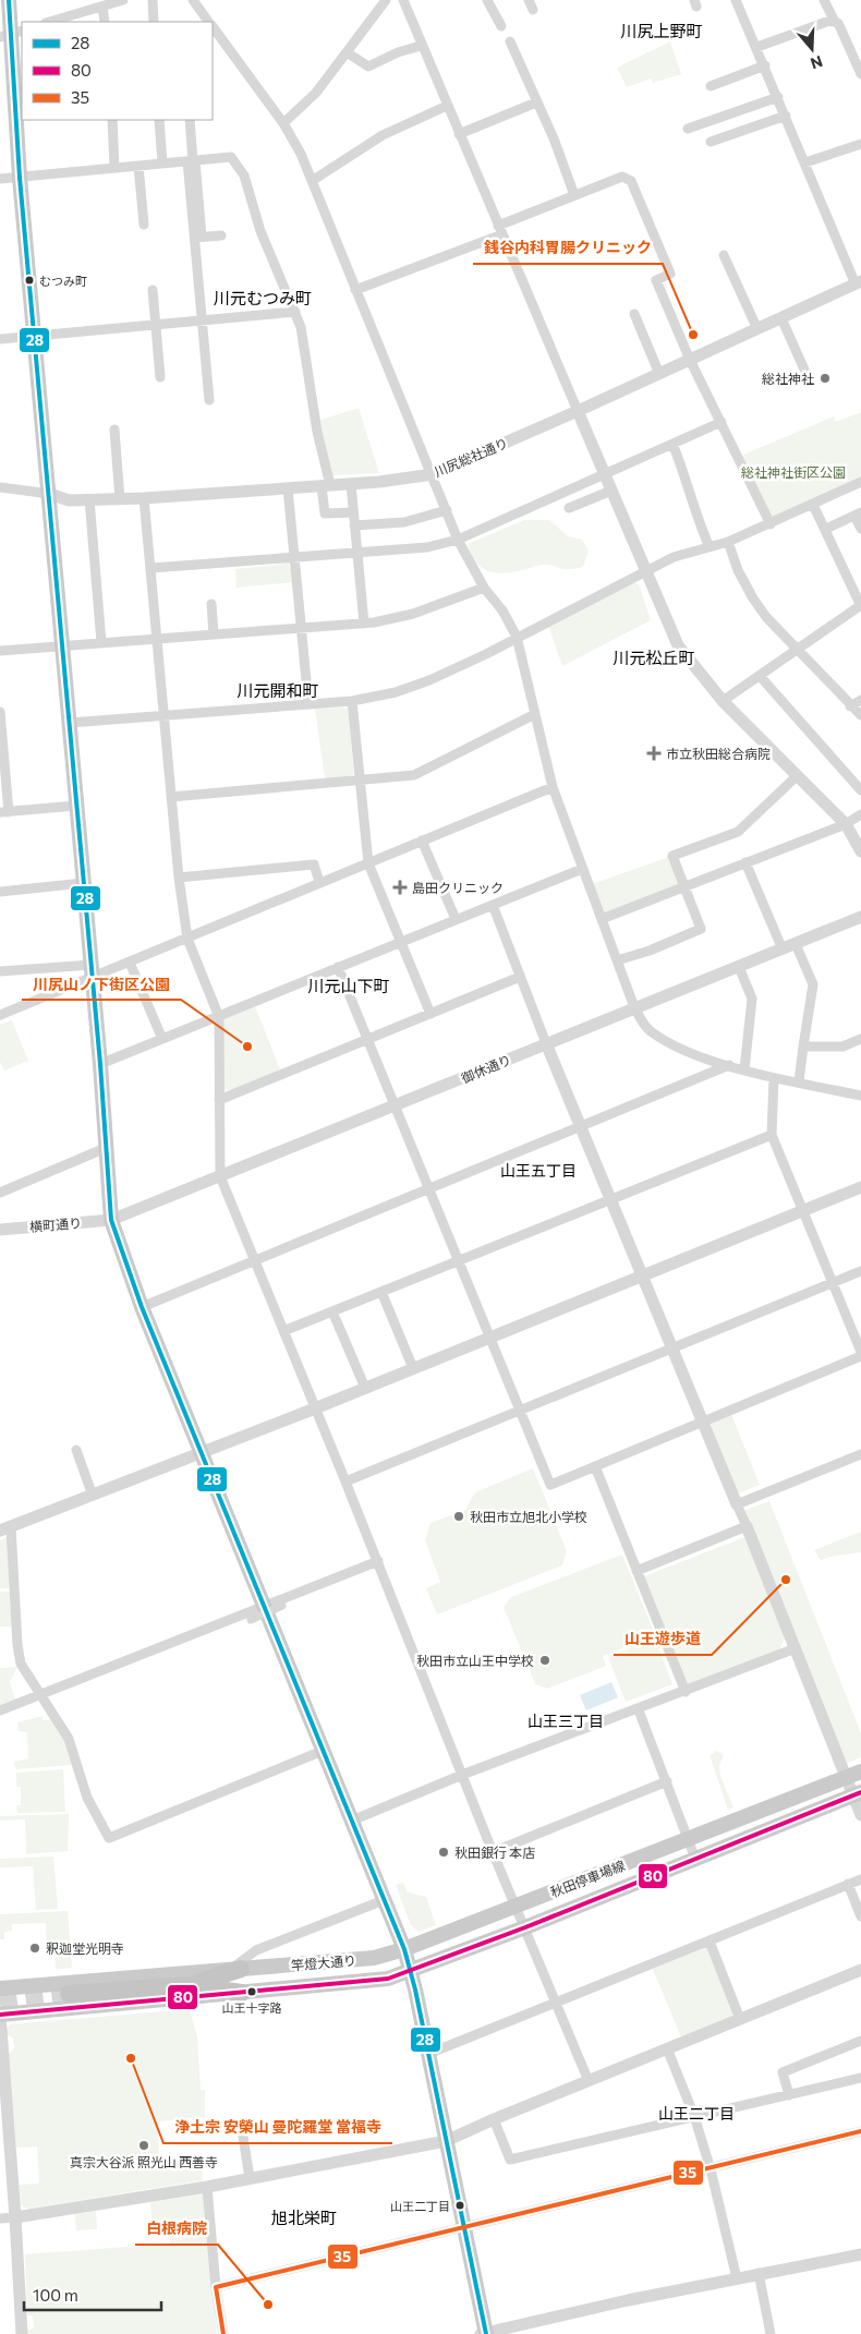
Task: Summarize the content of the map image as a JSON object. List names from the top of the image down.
{
  "streets": {
    "main road": ["秋田停車場線", "竿燈大通り"],
    "street": ["川尻総社通り", "御休通り", "横町通り"]
  },
  "crossings": [
    ["御休通り", "横町通り"],
    ["秋田停車場線", "竿燈大通り"]
  ],
  "districts": [
    "川尻上野町",
    "川元むつみ町",
    "川元松丘町",
    "川元開和町",
    "川元山下町",
    "山王五丁目",
    "山王三丁目",
    "山王二丁目",
    "旭北栄町"
  ],
  "parks": ["総社神社街区公園"],
  "places": {
    "other": [
      "むつみ町",
      "銭谷内科胃腸クリニック",
      "総社神社",
      "川尻山ノ下街区公園",
      "秋田市立旭北小学校",
      "山王遊歩道",
      "秋田市立山王中学校",
      "秋田銀行 本店",
      "釈迦堂光明寺",
      "山王十字路",
      "浄土宗 安榮山 曼陀羅堂 當福寺",
      "真宗大谷派 照光山 西善寺",
      "山王二丁目",
      "白根病院"
    ],
    "health": ["市立秋田総合病院", "島田クリニック"]
  },
  "lines": ["transit line 28", "transit line 80", "transit line 35"],
  "legend": ["28", "80", "35"],
  "scale_bar": "100 m",
  "north": "bottom"
}
